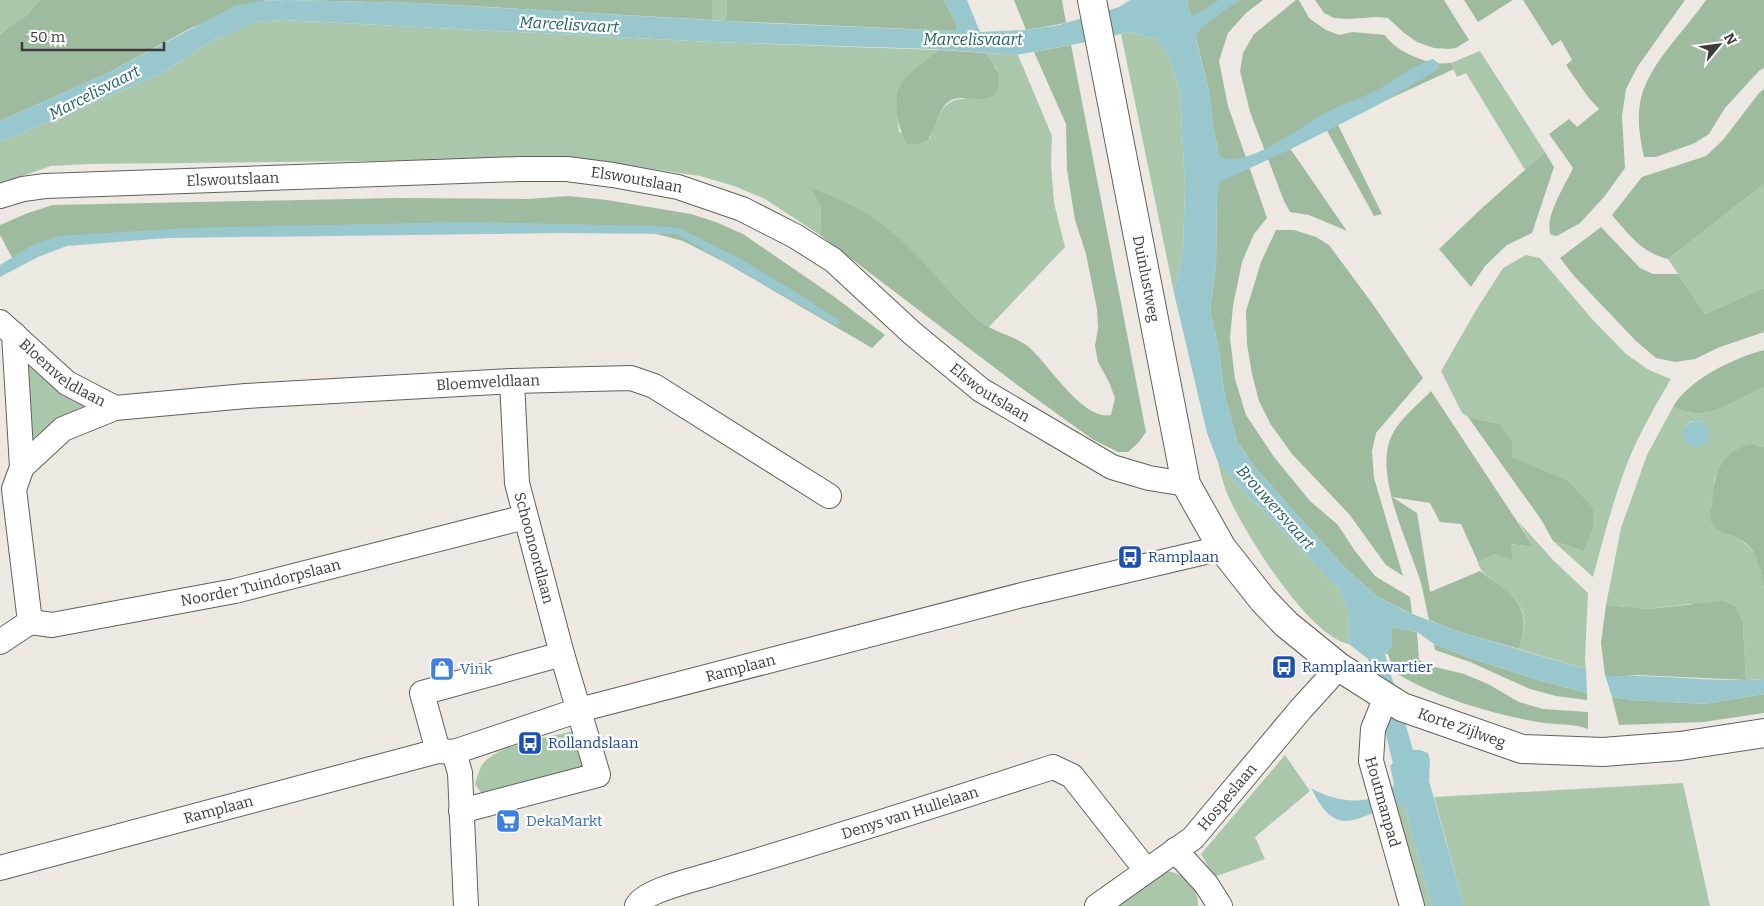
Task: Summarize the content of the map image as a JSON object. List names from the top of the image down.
{
  "streets": {
    "main road": ["Duinlustweg", "Korte Zijlweg"],
    "street": [
      "Elswoutslaan",
      "Bloemveldlaan",
      "Schoonoordlaan",
      "Noorder Tuindorpslaan",
      "Ramplaan",
      "Hospeslaan",
      "Houtmanpad",
      "Denys van Hullelaan"
    ]
  },
  "crossings": [
    ["Elswoutslaan", "Duinlustweg"],
    ["Duinlustweg", "Ramplaan"],
    ["Duinlustweg", "Korte Zijlweg"],
    ["Bloemveldlaan", "Schoonoordlaan"],
    ["Schoonoordlaan", "Noorder Tuindorpslaan"],
    ["Schoonoordlaan", "Ramplaan"],
    ["Ramplaan", "Korte Zijlweg"],
    ["Korte Zijlweg", "Hospeslaan"],
    ["Korte Zijlweg", "Houtmanpad"],
    ["Hospeslaan", "Denys van Hullelaan"]
  ],
  "water": ["Marcelisvaart", "Brouwersvaart"],
  "places": {
    "bus stop": ["Ramplaan", "Ramplaankwartier", "Rollandslaan"],
    "shop": ["Vink"],
    "supermarket": ["DekaMarkt"]
  },
  "scale_bar": "50 m",
  "north": "top right"
}
